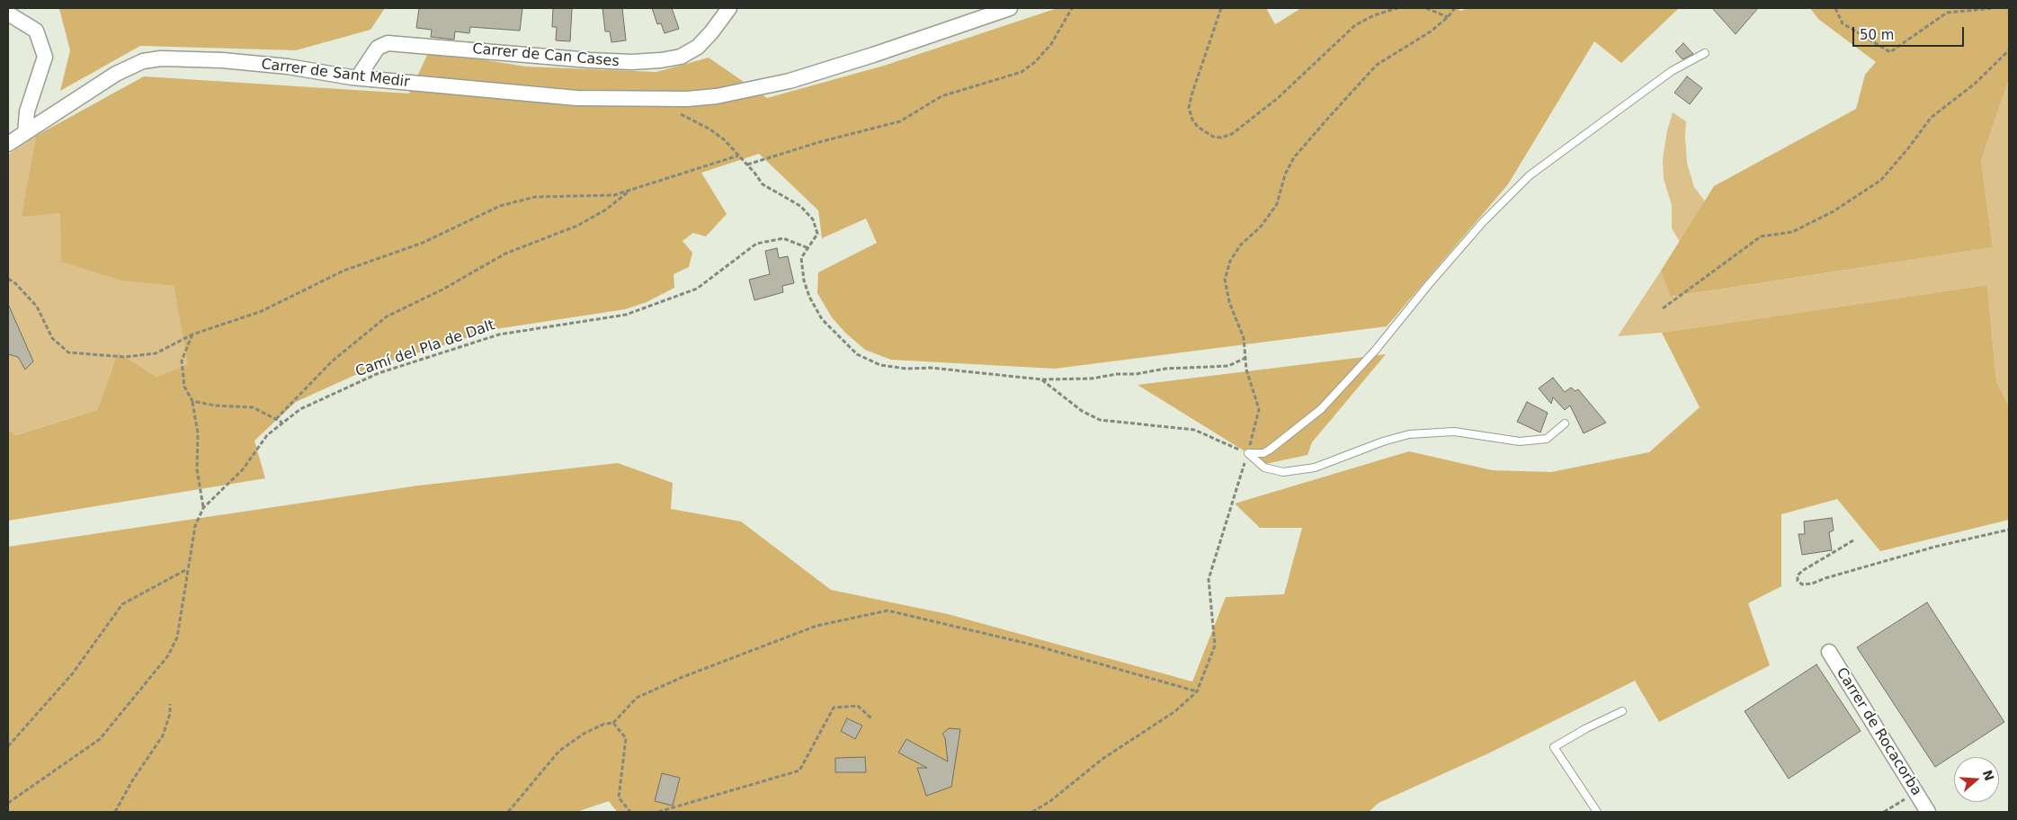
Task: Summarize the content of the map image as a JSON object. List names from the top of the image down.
{
  "streets": {
    "street": ["Carrer de Can Cases", "Carrer de Sant Medir", "Carrer de Rocacorba"],
    "path": ["Camí del Pla de Dalt"]
  },
  "crossings": [
    ["Carrer de Can Cases", "Carrer de Sant Medir"]
  ],
  "scale_bar": "50 m",
  "north": "right"
}
